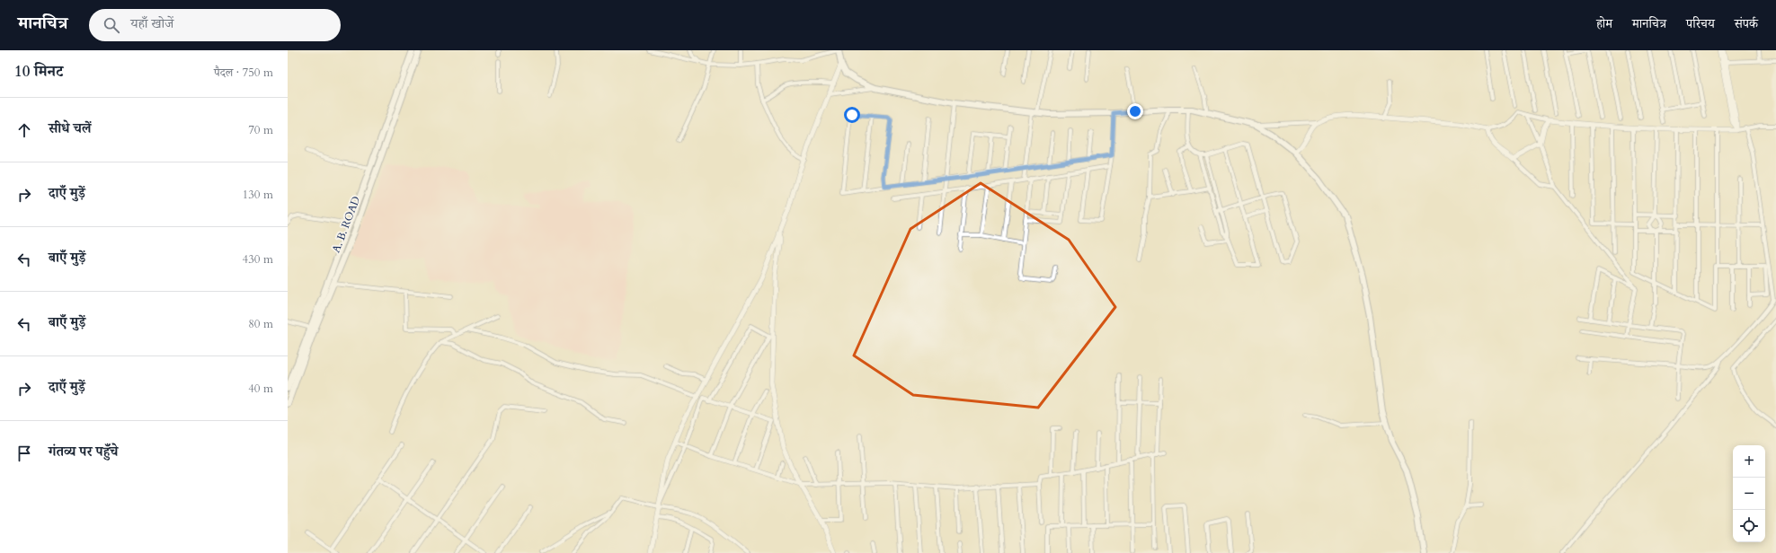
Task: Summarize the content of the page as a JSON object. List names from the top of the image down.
{
  "streets": {
    "main road": ["A. B. ROAD"]
  },
  "page": {
    "header": "मानचित्र",
    "search": "यहाँ खोजें",
    "nav": [
      "होम",
      "मानचित्र",
      "परिचय",
      "संपर्क"
    ],
    "heading": ["10 मिनट", "पैदल · 750 m"],
    "list": [
      ["सीधे चलें", "70 m"],
      ["दाएँ मुड़ें", "130 m"],
      ["बाएँ मुड़ें", "430 m"],
      ["बाएँ मुड़ें", "80 m"],
      ["दाएँ मुड़ें", "40 m"],
      "गंतव्य पर पहुँचे"
    ],
    "map_buttons": ["+", "−"]
  }
}
